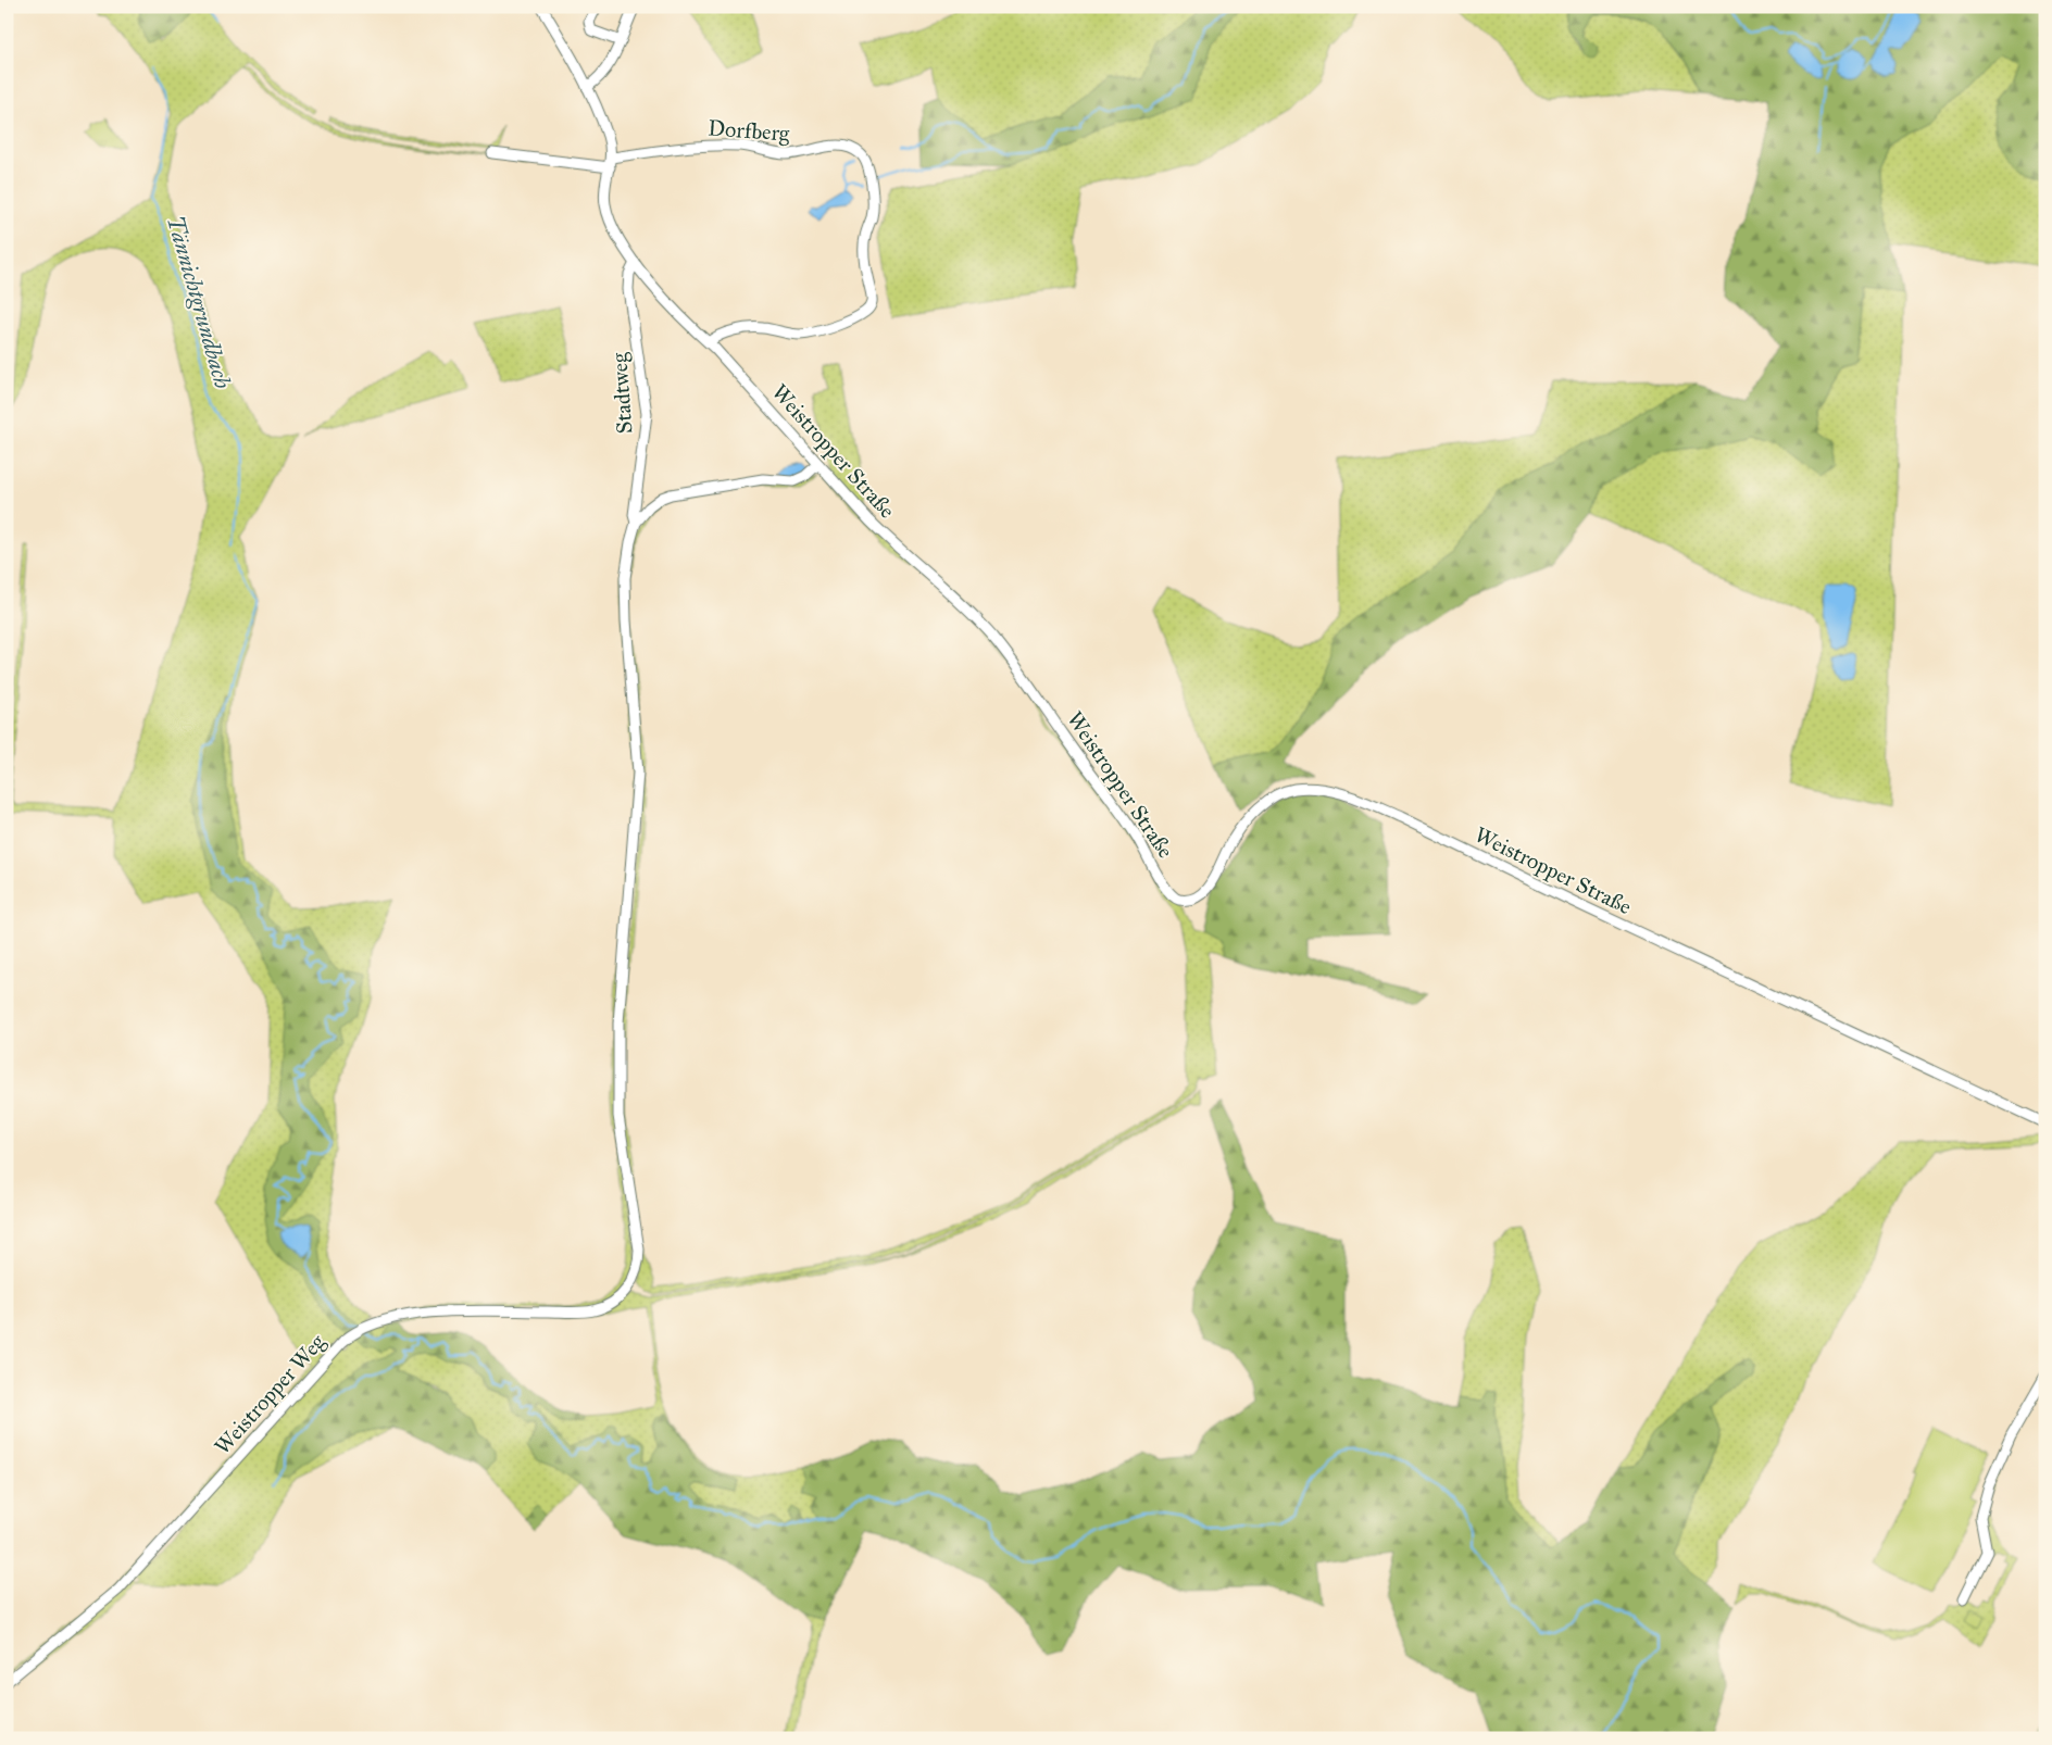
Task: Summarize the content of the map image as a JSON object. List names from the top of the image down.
{
  "streets": {
    "street": [
      "Dorfberg",
      "Stadtweg",
      "Weistropper Straße",
      "Weistropper Weg"
    ]
  },
  "crossings": [
    ["Dorfberg", "Weistropper Straße"],
    ["Stadtweg", "Weistropper Straße"],
    ["Stadtweg", "Weistropper Weg"]
  ],
  "water": ["Tännichtgrundbach"]
}
